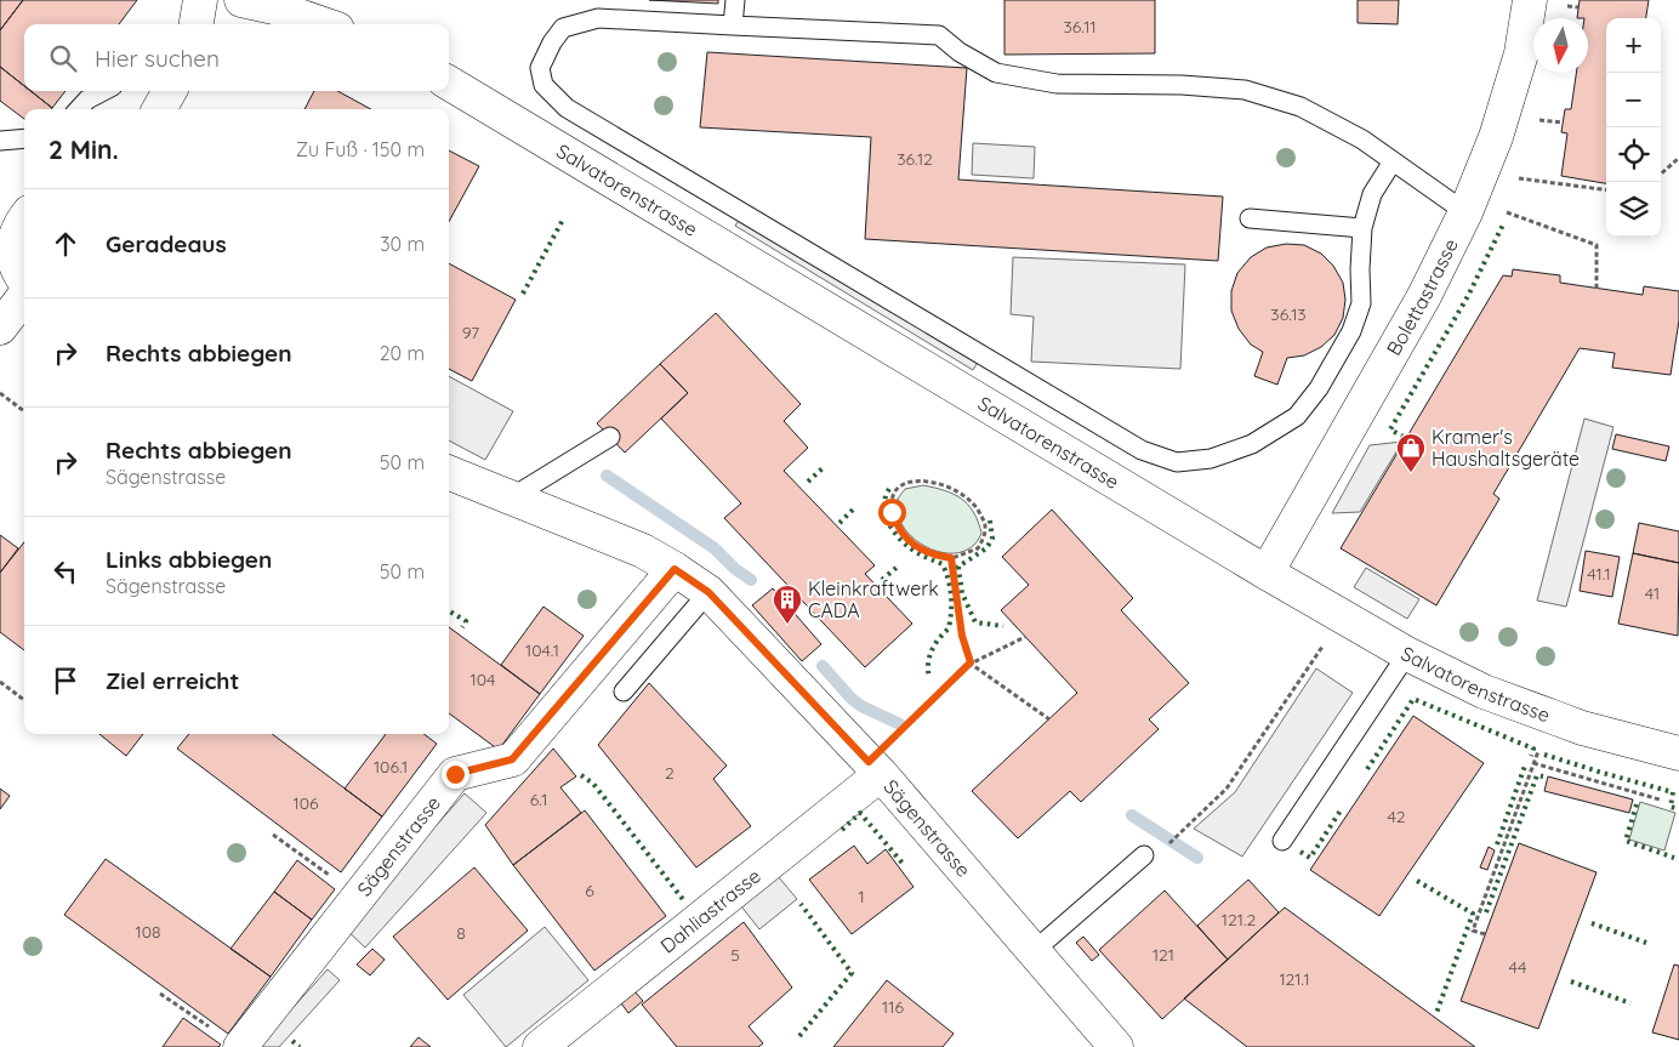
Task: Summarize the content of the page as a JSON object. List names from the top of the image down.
{
  "streets": {
    "street": [
      "Salvatorenstrasse",
      "Bolettastrasse",
      "Sägenstrasse",
      "Dahliastrasse"
    ]
  },
  "crossings": [
    ["Salvatorenstrasse", "Bolettastrasse"],
    ["Sägenstrasse", "Dahliastrasse"]
  ],
  "places": {
    "shop": ["Kramer's Haushaltsgeräte"],
    "building": ["Kleinkraftwerk CADA"]
  },
  "house_numbers": [
    "36.11",
    "36.12",
    "36.13",
    "97",
    "41.1",
    "41",
    "104.1",
    "104",
    "106.1",
    "2",
    "6.1",
    "106",
    "42",
    "6",
    "1",
    "121.2",
    "108",
    "8",
    "5",
    "121",
    "44",
    "121.1",
    "116"
  ],
  "north": "bottom",
  "page": {
    "map_buttons": ["+", "−"],
    "search": "Hier suchen",
    "heading": ["2 Min.", "Zu Fuß · 150 m"],
    "list": [
      ["Geradeaus", "30 m"],
      ["Rechts abbiegen", "20 m"],
      ["Rechts abbiegen", "Sägenstrasse", "50 m"],
      ["Links abbiegen", "Sägenstrasse", "50 m"],
      "Ziel erreicht"
    ]
  }
}
